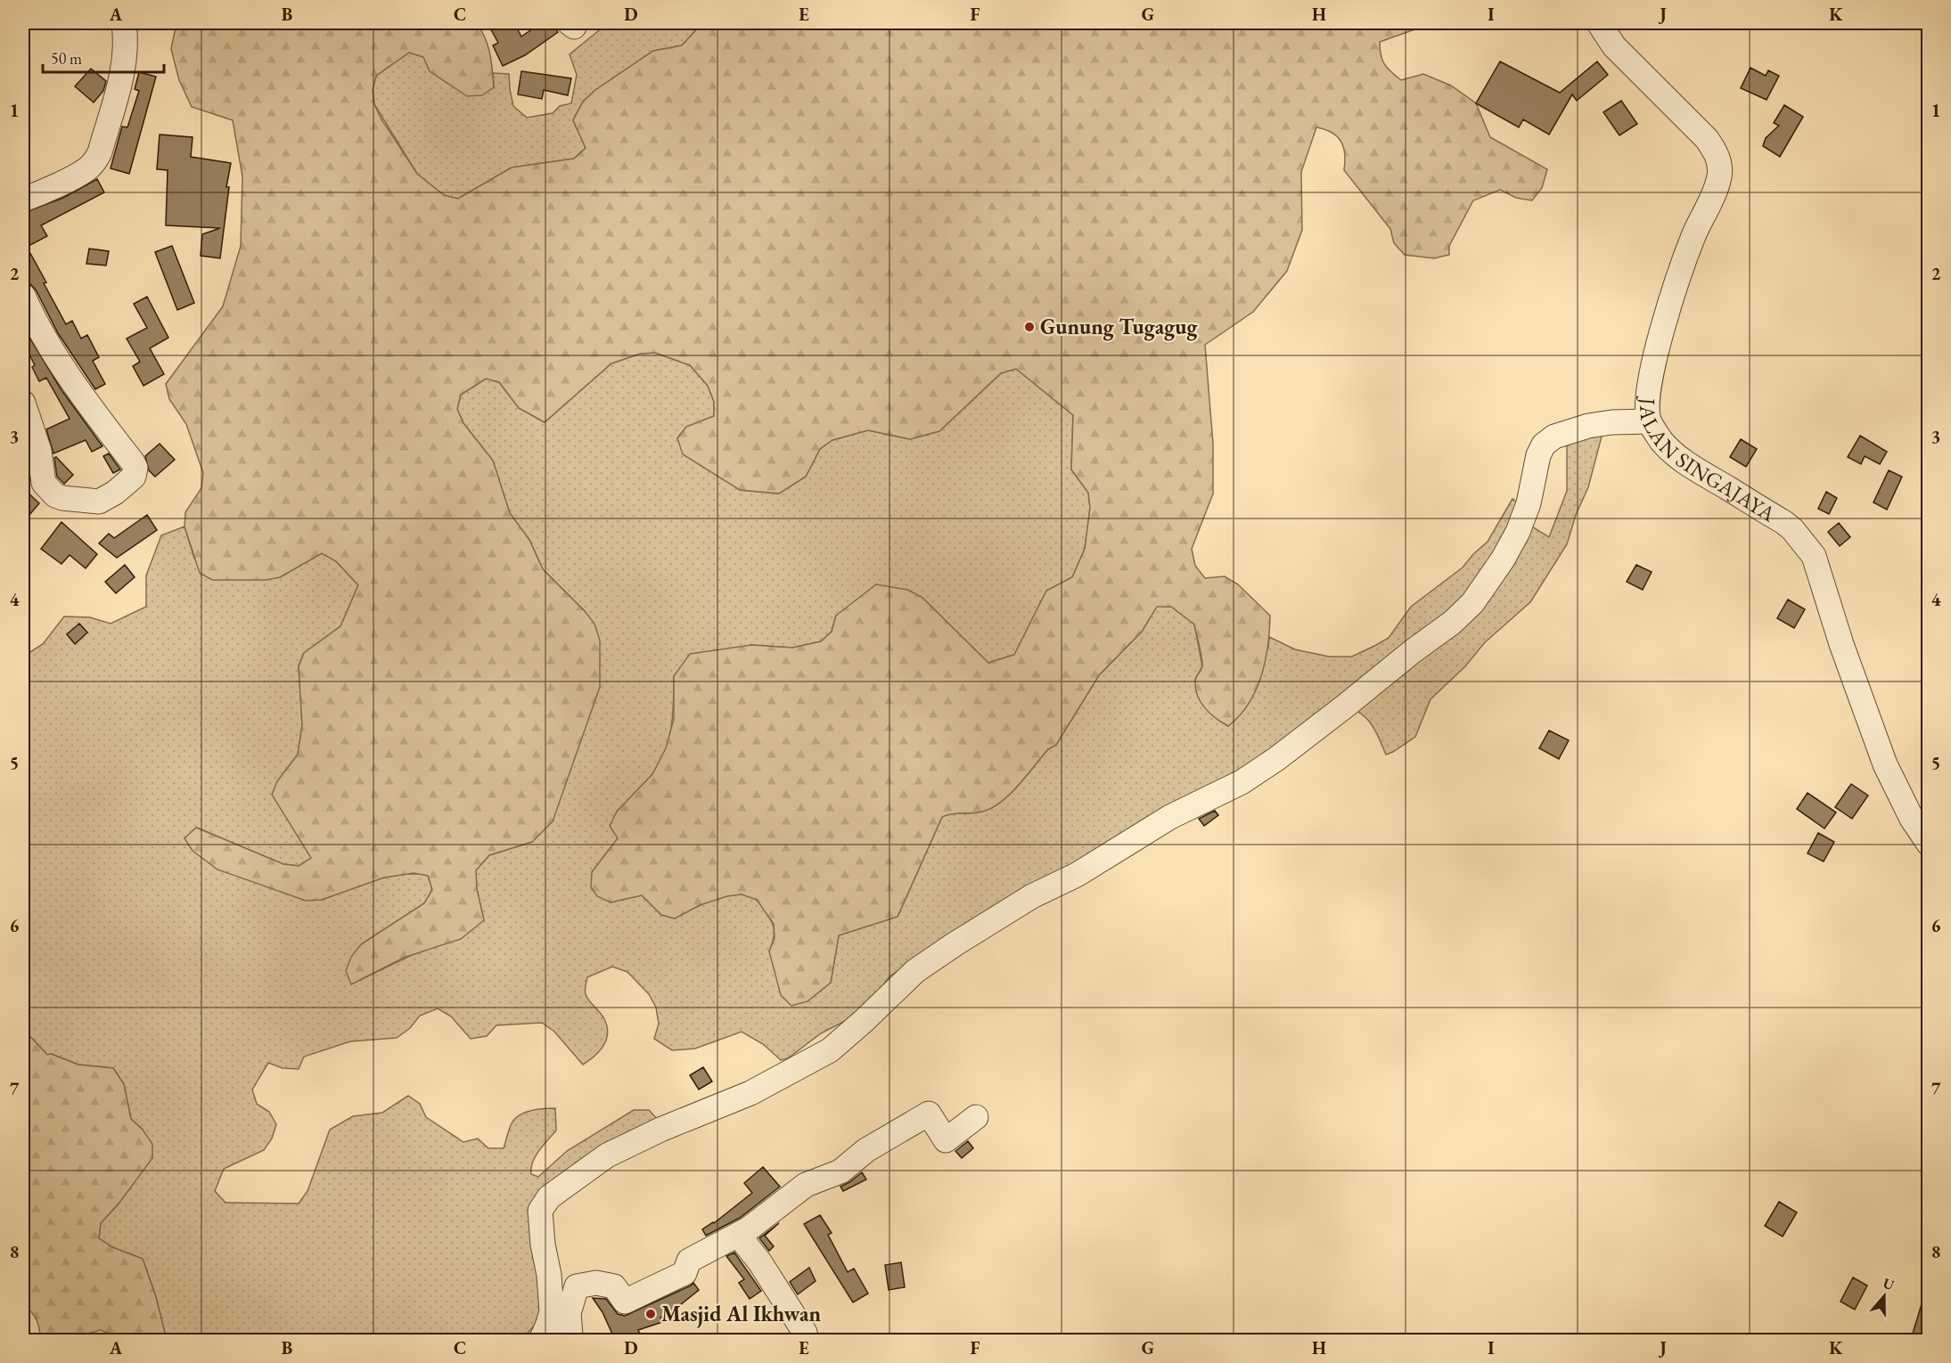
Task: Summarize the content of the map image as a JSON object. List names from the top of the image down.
{
  "streets": {
    "street": ["JALAN SINGAJAYA"]
  },
  "places": ["Gunung Tugagug", "Masjid Al Ikhwan"],
  "scale_bar": "50 m",
  "north": "top",
  "grid": {
    "columns": [
      "A",
      "B",
      "C",
      "D",
      "E",
      "F",
      "G",
      "H",
      "I",
      "J",
      "K"
    ],
    "rows": [
      "1",
      "2",
      "3",
      "4",
      "5",
      "6",
      "7",
      "8"
    ]
  }
}
